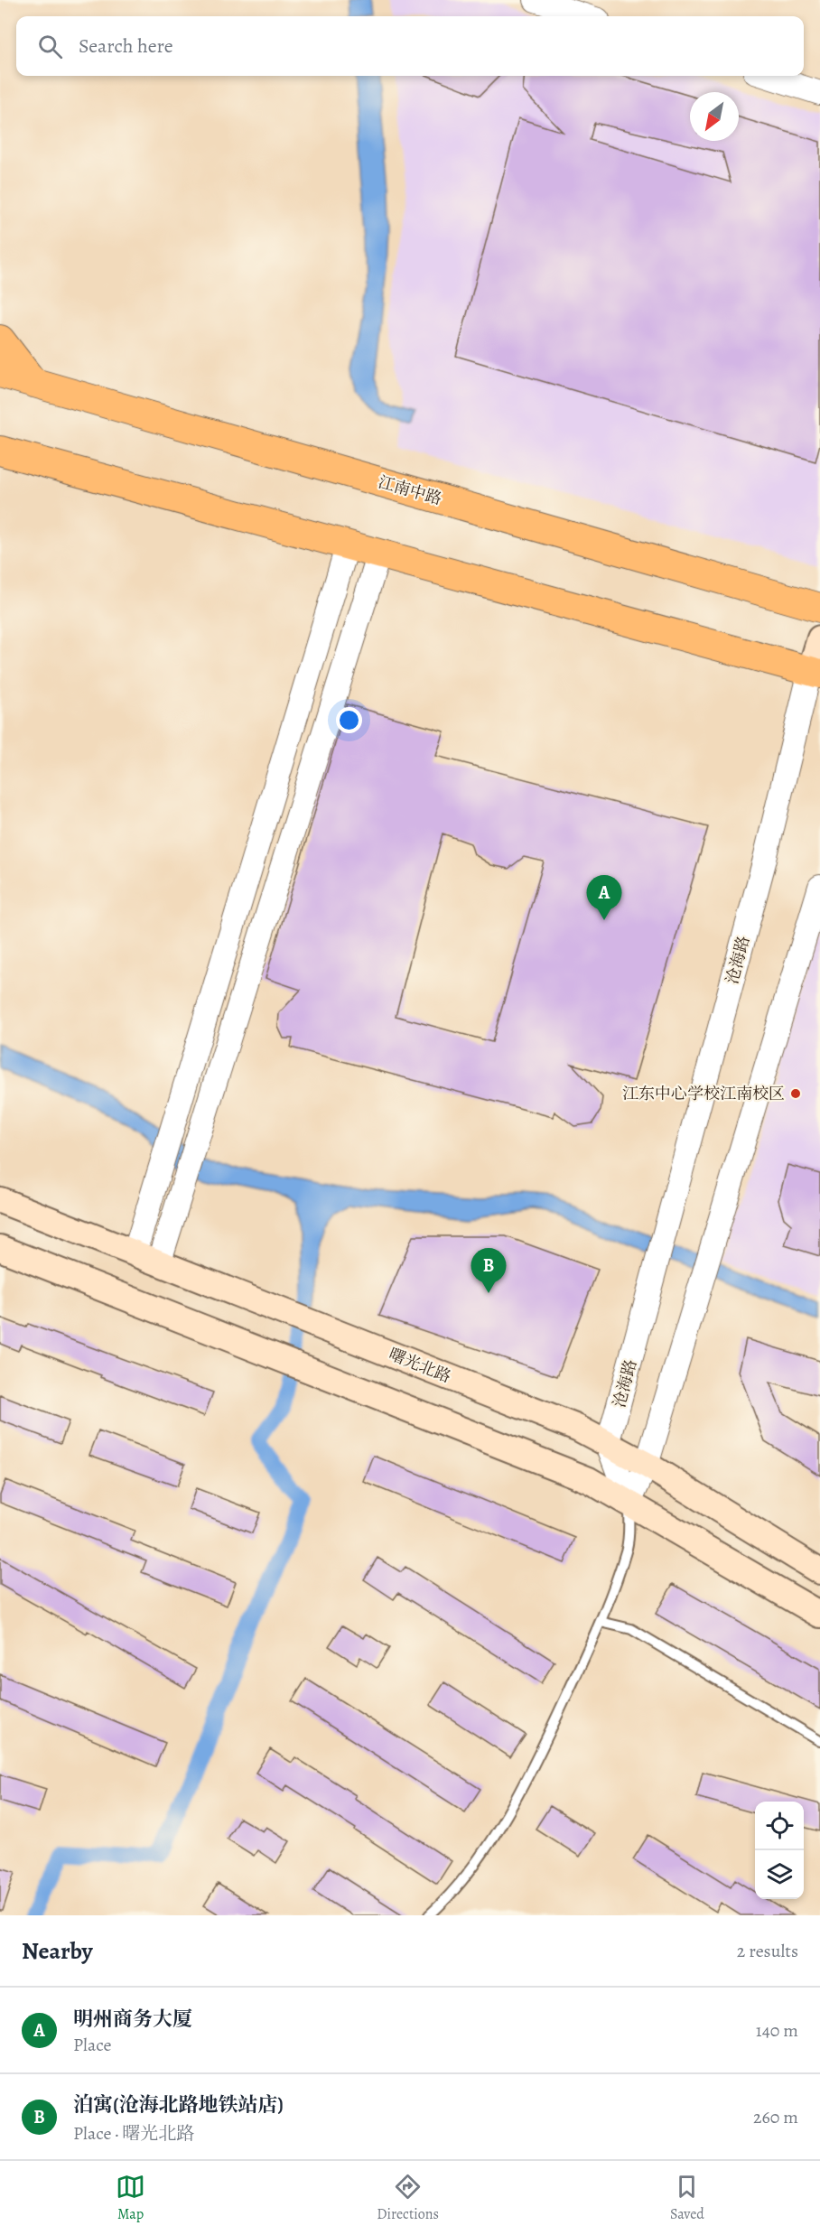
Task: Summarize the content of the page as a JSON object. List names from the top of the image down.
{
  "streets": {
    "main road": ["江南中路", "沧海路", "曙光北路"]
  },
  "crossings": [
    ["沧海路", "曙光北路"]
  ],
  "places": ["江东中心学校江南校区"],
  "north": "bottom left",
  "page": {
    "search": "Search here",
    "pins": ["A", "B"],
    "heading": ["Nearby", "2 results"],
    "list": [
      {
        "mark": "A",
        "name": "明州商务大厦",
        "note": "Place",
        "value": "140 m"
      },
      {
        "mark": "B",
        "name": "泊寓(沧海北路地铁站店)",
        "note": "Place · 曙光北路",
        "value": "260 m"
      }
    ],
    "nav": ["Map", "Directions", "Saved"]
  }
}
